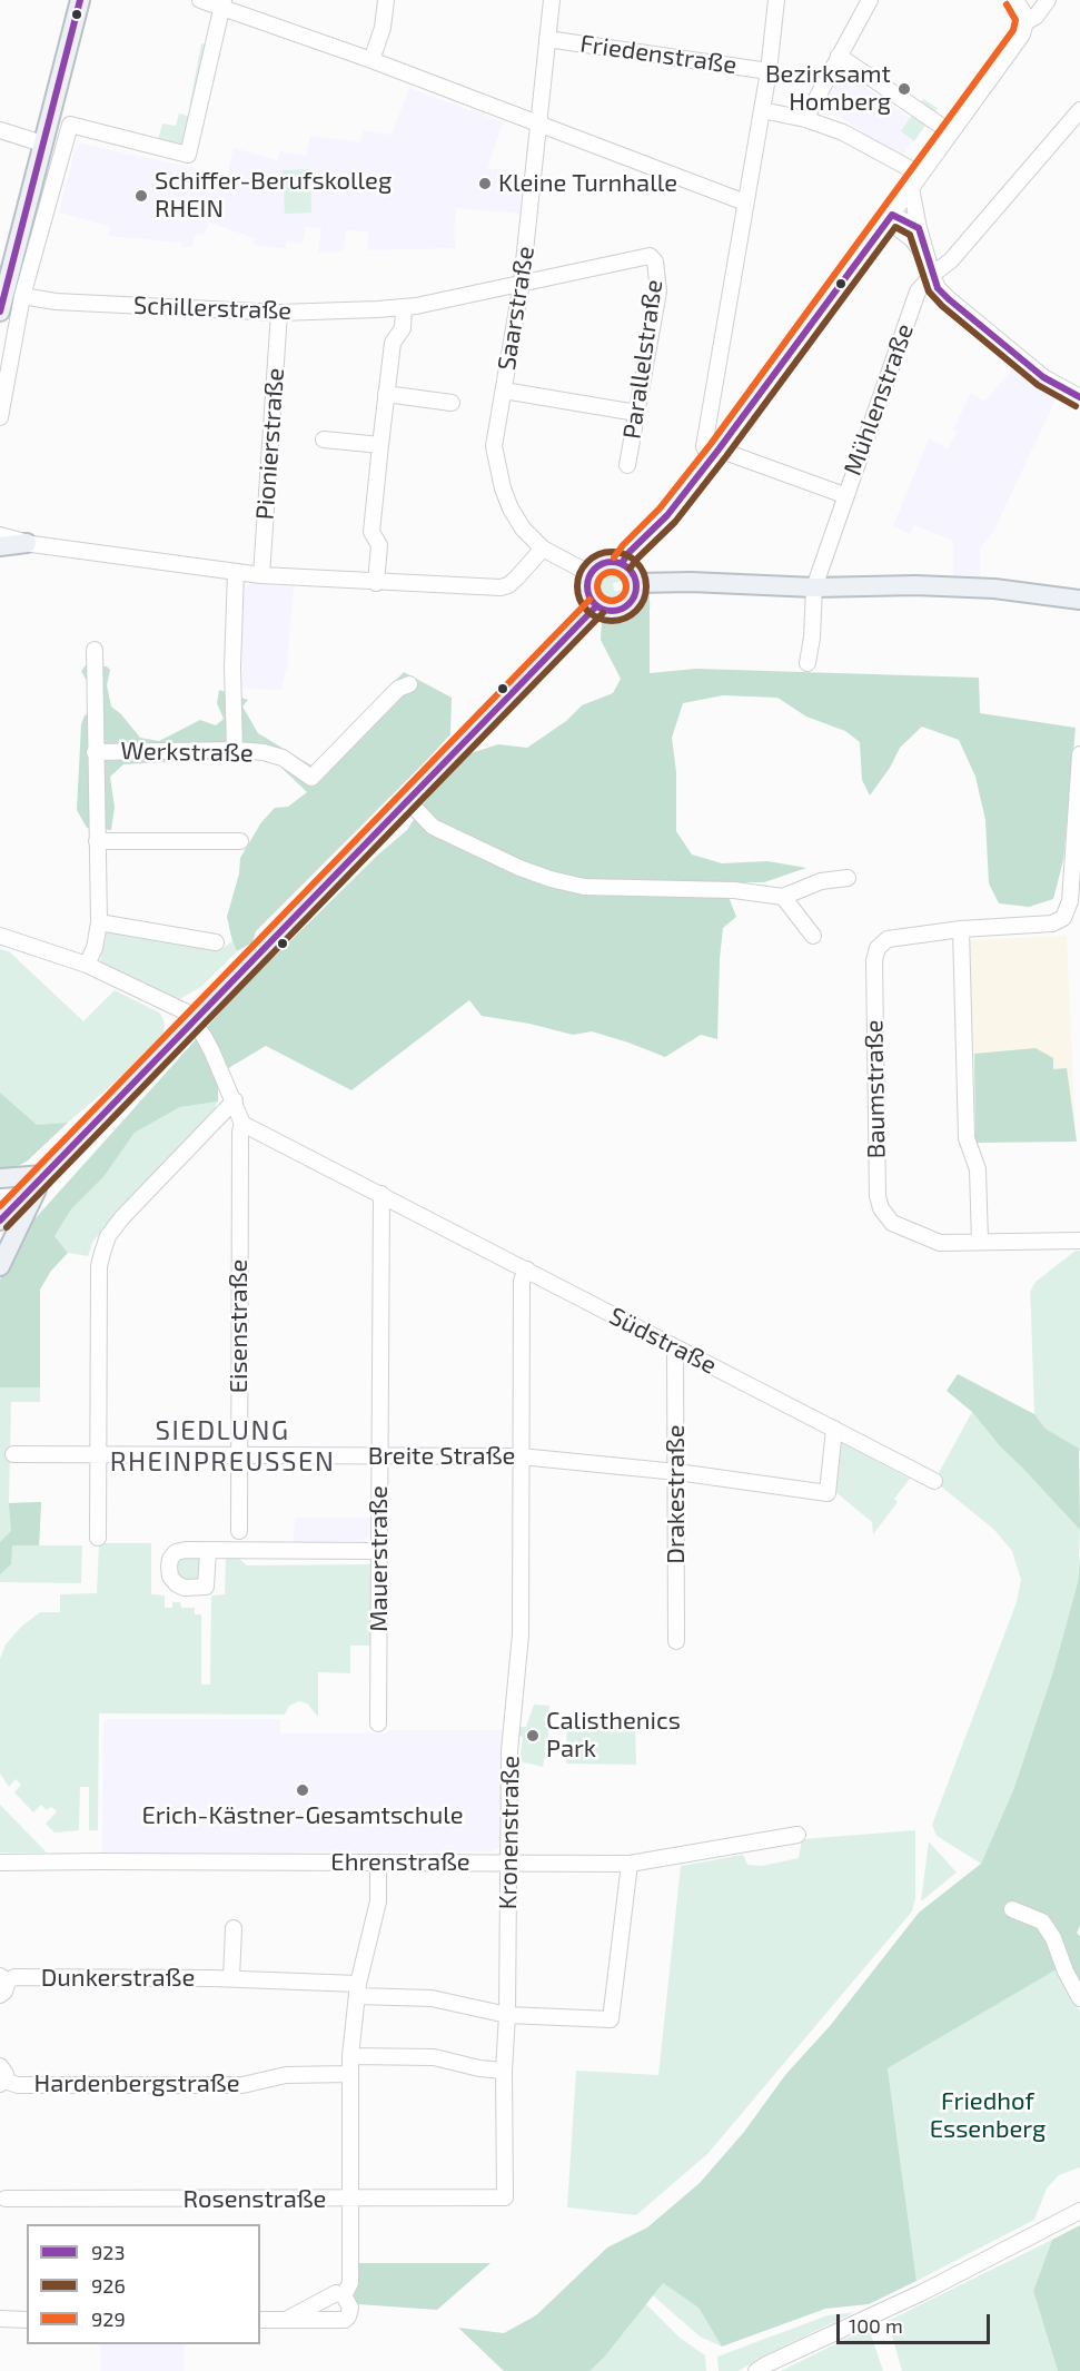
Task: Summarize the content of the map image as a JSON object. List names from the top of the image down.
{
  "streets": {
    "street": [
      "Friedenstraße",
      "Schillerstraße",
      "Saarstraße",
      "Parallelstraße",
      "Mühlenstraße",
      "Pionierstraße",
      "Werkstraße",
      "Baumstraße",
      "Eisenstraße",
      "Südstraße",
      "Breite Straße",
      "Drakestraße",
      "Mauerstraße",
      "Kronenstraße",
      "Ehrenstraße",
      "Dunkerstraße",
      "Hardenbergstraße",
      "Rosenstraße"
    ]
  },
  "crossings": [
    ["Friedenstraße", "Saarstraße"],
    ["Schillerstraße", "Saarstraße"],
    ["Schillerstraße", "Parallelstraße"],
    ["Schillerstraße", "Pionierstraße"],
    ["Eisenstraße", "Südstraße"],
    ["Eisenstraße", "Breite Straße"],
    ["Südstraße", "Breite Straße"],
    ["Südstraße", "Drakestraße"],
    ["Südstraße", "Mauerstraße"],
    ["Südstraße", "Kronenstraße"],
    ["Breite Straße", "Drakestraße"],
    ["Breite Straße", "Mauerstraße"],
    ["Breite Straße", "Kronenstraße"],
    ["Kronenstraße", "Ehrenstraße"],
    ["Kronenstraße", "Dunkerstraße"],
    ["Kronenstraße", "Rosenstraße"],
    ["Ehrenstraße", "Dunkerstraße"]
  ],
  "districts": ["SIEDLUNG RHEINPREUSSEN"],
  "parks": ["Friedhof Essenberg"],
  "places": [
    "Bezirksamt Homberg",
    "Kleine Turnhalle",
    "Schiffer-Berufskolleg RHEIN",
    "Calisthenics Park",
    "Erich-Kästner-Gesamtschule"
  ],
  "lines": ["transit line 923", "transit line 929", "transit line 926"],
  "legend": ["923", "926", "929"],
  "scale_bar": "100 m"
}
